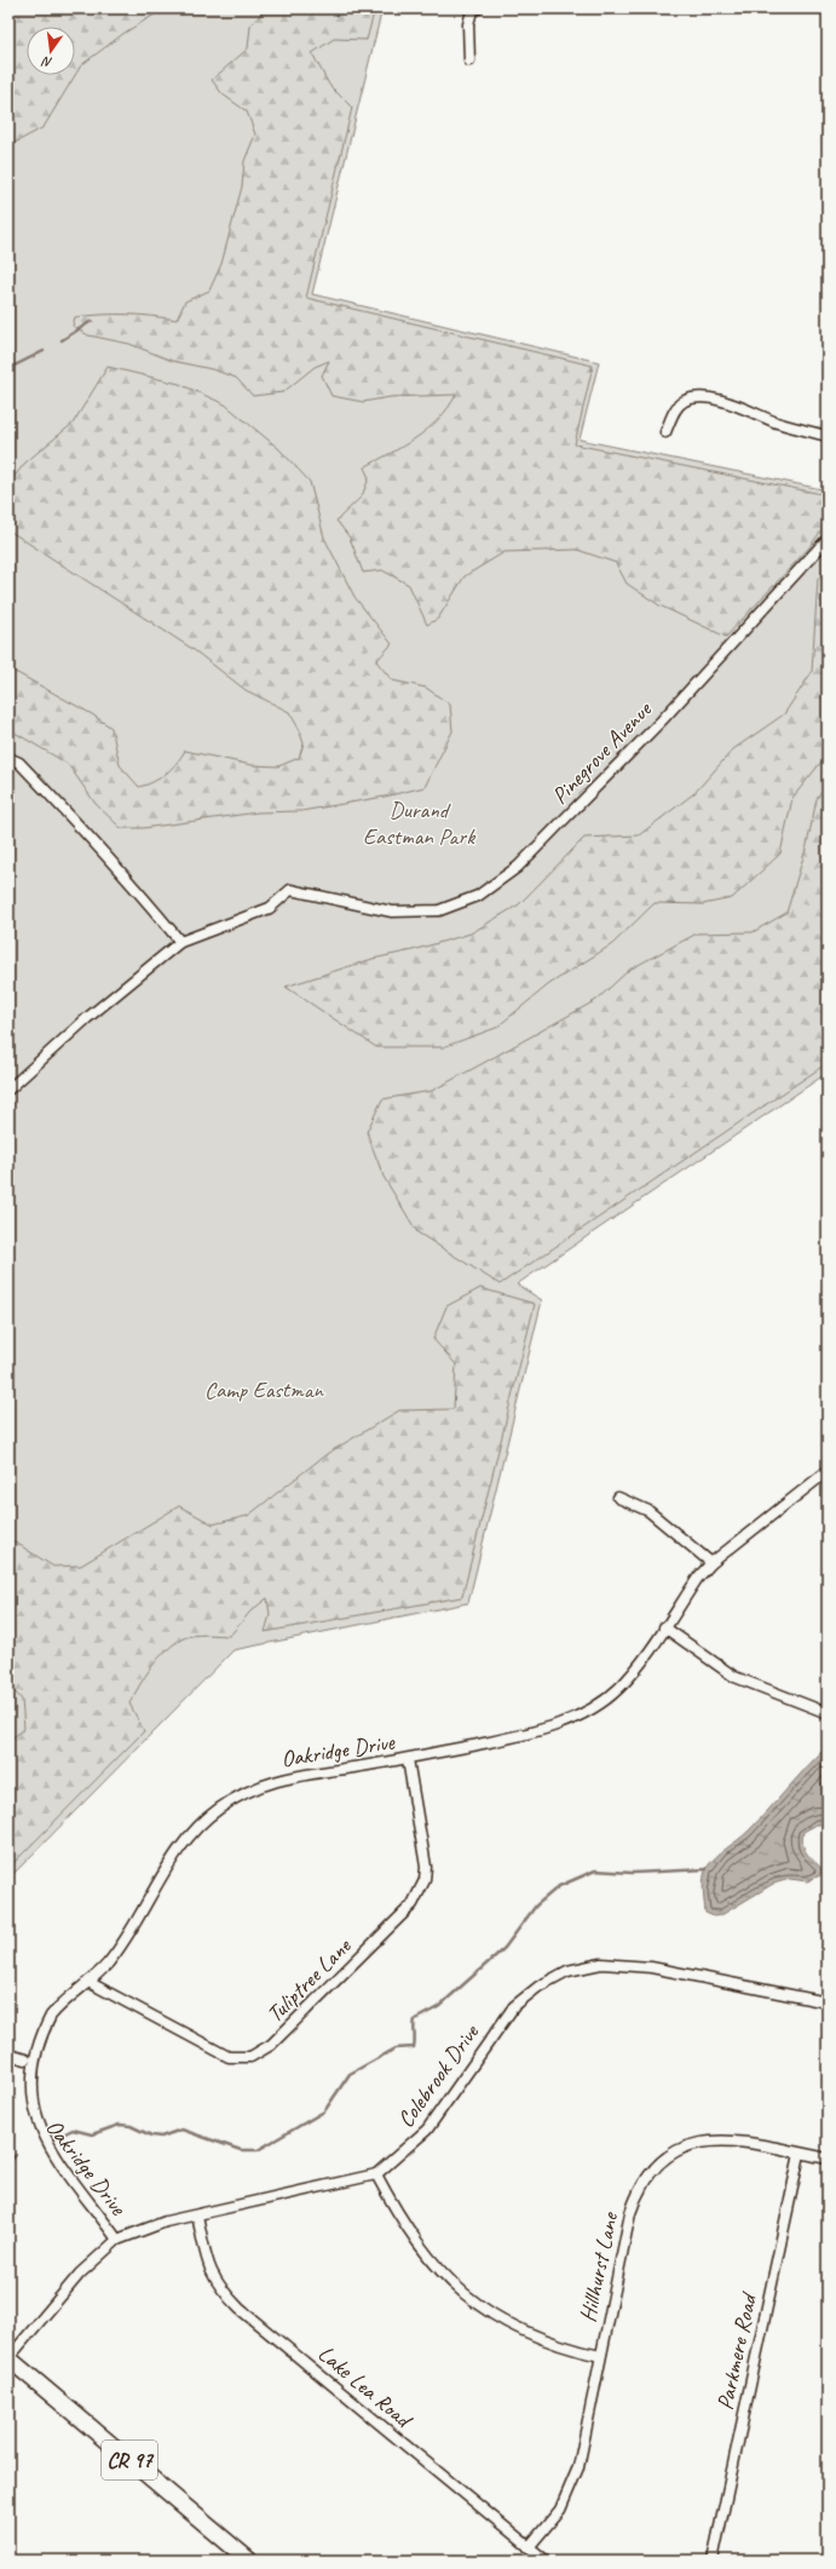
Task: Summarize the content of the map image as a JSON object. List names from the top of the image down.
{
  "streets": {
    "main road": ["CR 97"],
    "street": [
      "Pinegrove Avenue",
      "Oakridge Drive",
      "Tuliptree Lane",
      "Colebrook Drive",
      "Hillhurst Lane",
      "Parkmere Road",
      "Lake Lea Road"
    ]
  },
  "crossings": [
    ["Oakridge Drive", "Tuliptree Lane"],
    ["Oakridge Drive", "Colebrook Drive"],
    ["Colebrook Drive", "Lake Lea Road"],
    ["Colebrook Drive", "CR 97"],
    ["Hillhurst Lane", "Parkmere Road"],
    ["Hillhurst Lane", "Lake Lea Road"]
  ],
  "parks": ["Durand Eastman Park", "Camp Eastman"],
  "north": "bottom"
}
